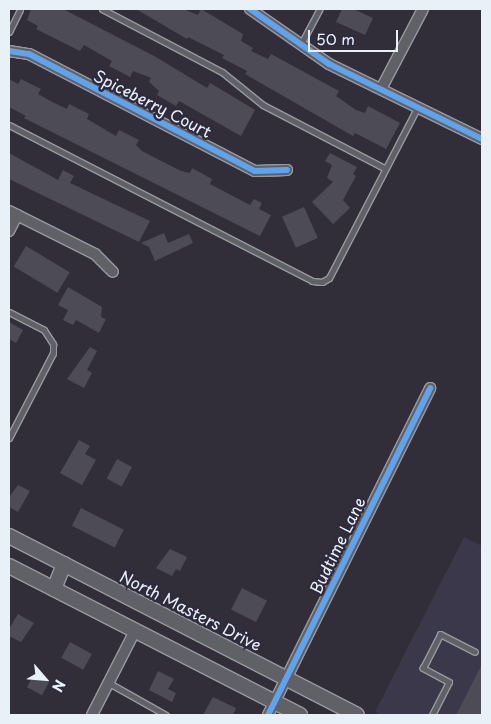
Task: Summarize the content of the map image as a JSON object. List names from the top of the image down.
{
  "streets": {
    "main road": ["North Masters Drive"],
    "street": ["Spiceberry Court", "Budtime Lane"]
  },
  "crossings": [
    ["Budtime Lane", "North Masters Drive"]
  ],
  "scale_bar": "50 m",
  "north": "bottom right"
}
